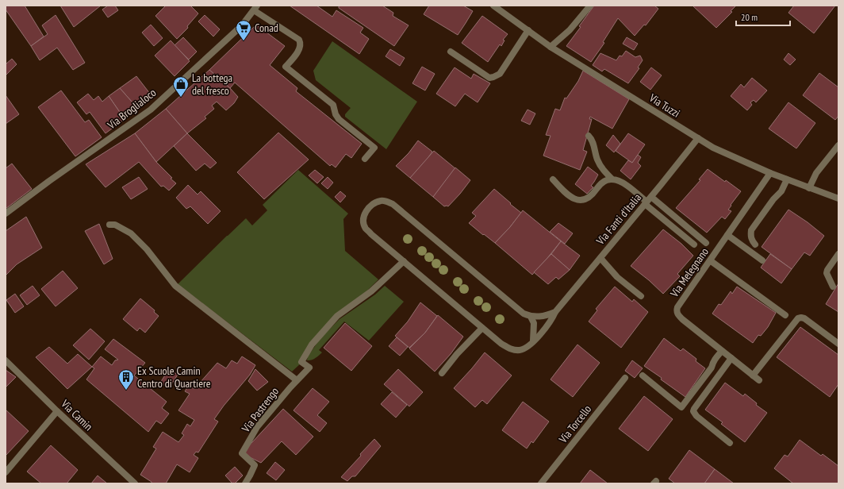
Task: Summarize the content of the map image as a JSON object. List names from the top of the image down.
{
  "streets": {
    "street": [
      "Via Tuzzi",
      "Via Broglialoco",
      "Via Fanti d'Italia",
      "Via Melegnano",
      "Via Pastrengo",
      "Via Camin",
      "Via Torcello"
    ]
  },
  "crossings": [
    ["Via Tuzzi", "Via Fanti d'Italia"],
    ["Via Tuzzi", "Via Melegnano"],
    ["Via Fanti d'Italia", "Via Pastrengo"]
  ],
  "places": {
    "supermarket": ["Conad"],
    "shop": ["La bottega del fresco"],
    "building": ["Ex Scuole Camin Centro di Quartiere"]
  },
  "scale_bar": "20 m"
}
